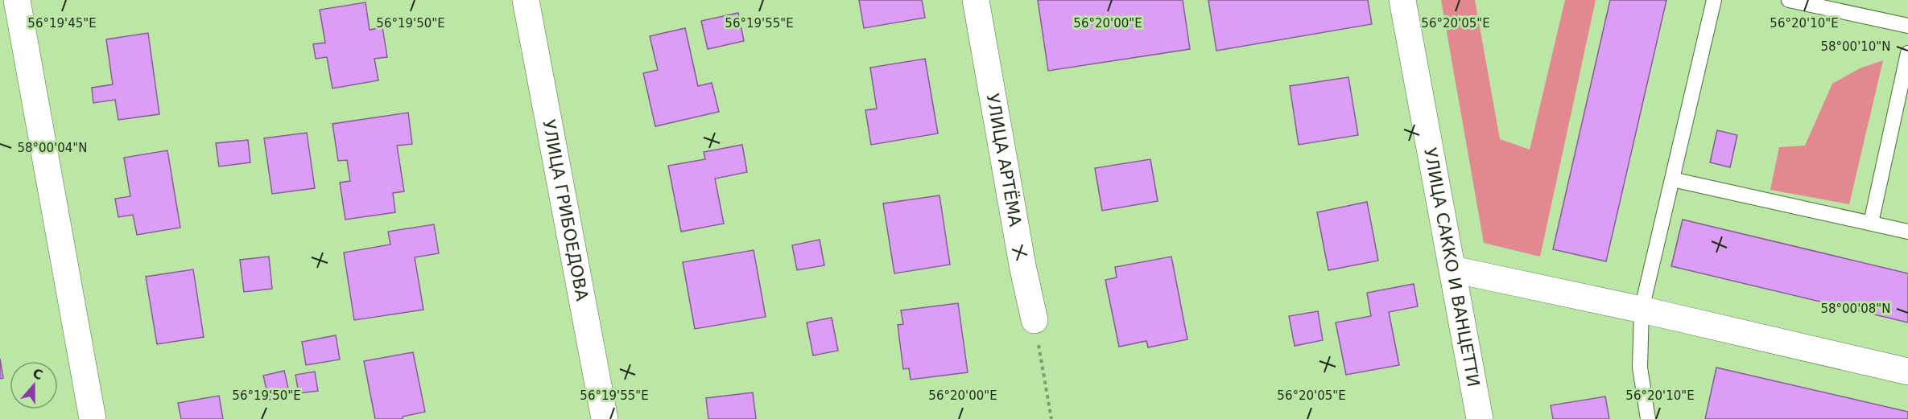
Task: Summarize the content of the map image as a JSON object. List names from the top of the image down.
{
  "streets": {
    "street": ["УЛИЦА АРТЁМА", "УЛИЦА ГРИБОЕДОВА", "УЛИЦА САККО И ВАНЦЕТТИ"]
  },
  "north": "top",
  "coordinates": [
    "56°19'50\"E",
    "56°20'00\"E",
    "56°19'45\"E",
    "56°19'55\"E",
    "56°20'05\"E",
    "56°20'10\"E",
    "58°00'10\"N",
    "58°00'04\"N",
    "58°00'08\"N"
  ]
}
